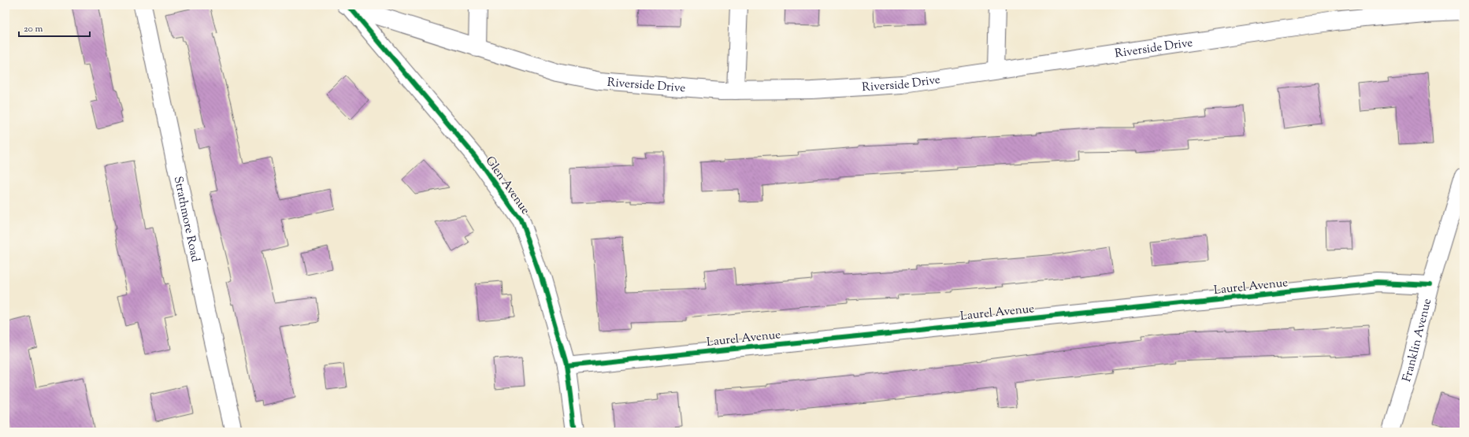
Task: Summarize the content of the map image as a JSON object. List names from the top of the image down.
{
  "streets": {
    "street": [
      "Riverside Drive",
      "Glen Avenue",
      "Strathmore Road",
      "Laurel Avenue",
      "Franklin Avenue"
    ]
  },
  "crossings": [
    ["Riverside Drive", "Glen Avenue"],
    ["Glen Avenue", "Laurel Avenue"],
    ["Laurel Avenue", "Franklin Avenue"]
  ],
  "scale_bar": "20 m"
}
